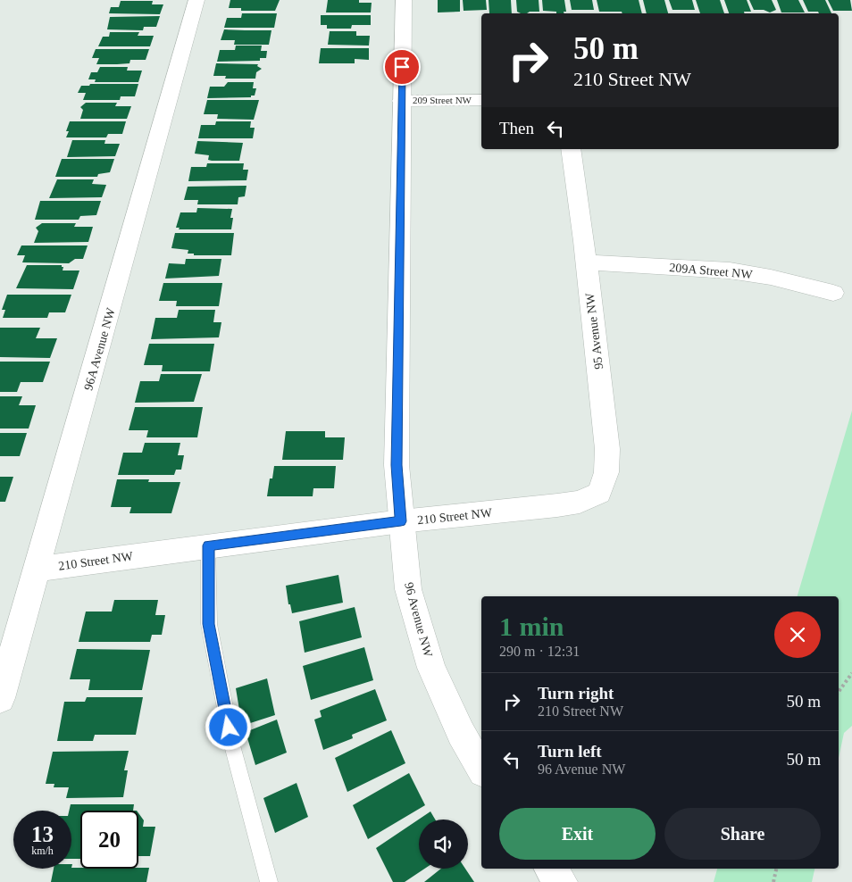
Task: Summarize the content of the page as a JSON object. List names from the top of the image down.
{
  "streets": {
    "street": [
      "209 Street NW",
      "209A Street NW",
      "95 Avenue NW",
      "96A Avenue NW",
      "210 Street NW",
      "96 Avenue NW"
    ]
  },
  "crossings": [
    ["209 Street NW", "96 Avenue NW"],
    ["209A Street NW", "95 Avenue NW"],
    ["95 Avenue NW", "210 Street NW"],
    ["96A Avenue NW", "210 Street NW"],
    ["210 Street NW", "96 Avenue NW"]
  ],
  "page": {
    "turn": ["50 m", "210 Street NW"],
    "then": "Then",
    "heading": ["1 min", "290 m · 12:31"],
    "list": [
      {
        "name": "Turn right",
        "note": "210 Street NW",
        "value": "50 m"
      },
      {
        "name": "Turn left",
        "note": "96 Avenue NW",
        "value": "50 m"
      }
    ],
    "buttons": ["Exit", "Share"],
    "speed": "13 km/h",
    "limit": "20"
  }
}
